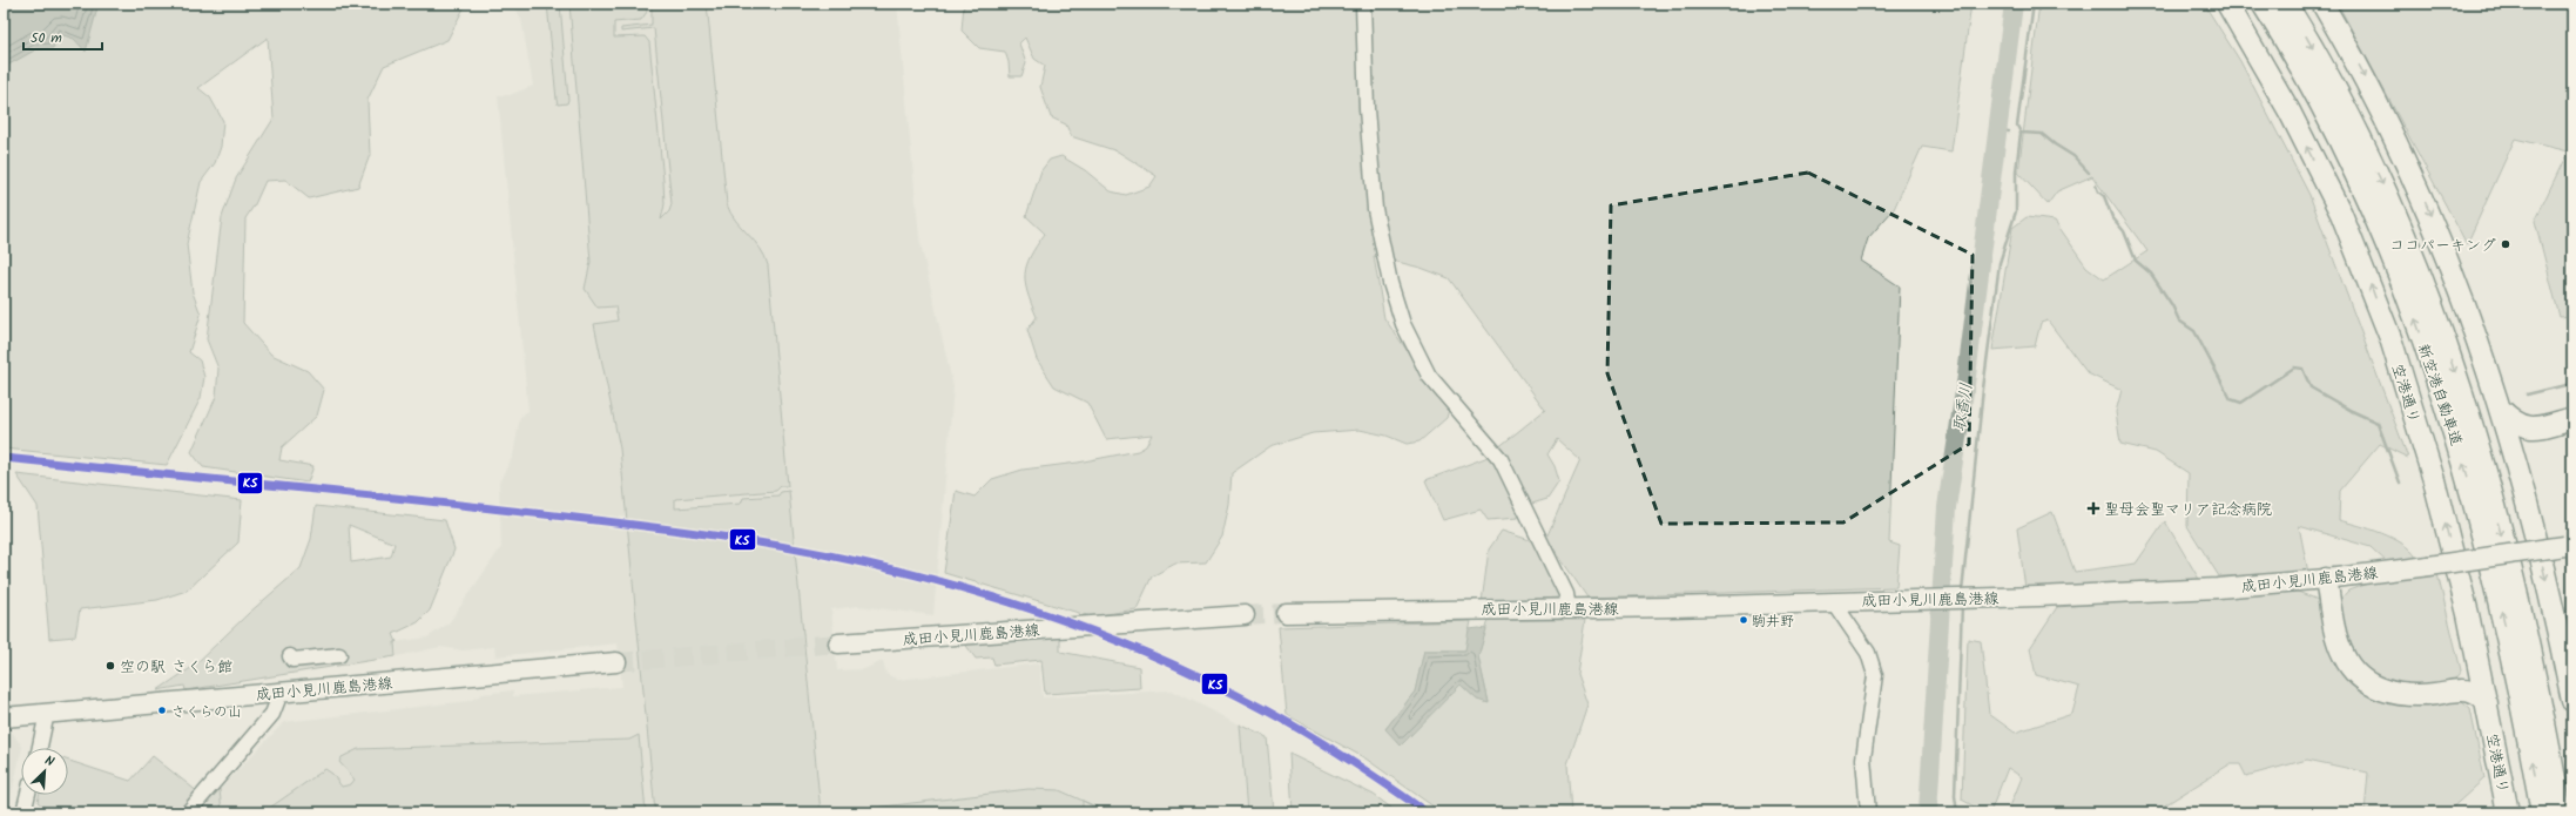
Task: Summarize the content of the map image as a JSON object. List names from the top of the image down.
{
  "streets": {
    "highway": ["空港通り", "新空港自動車道"],
    "main road": ["成田小見川鹿島港線"]
  },
  "water": ["取香川"],
  "places": {
    "other": [
      "ココパーキング",
      "駒井野",
      "空の駅 さくら館",
      "さくらの山"
    ],
    "health": ["聖母会聖マリア記念病院"]
  },
  "lines": ["transit line KS"],
  "scale_bar": "50 m",
  "north": "top right"
}
